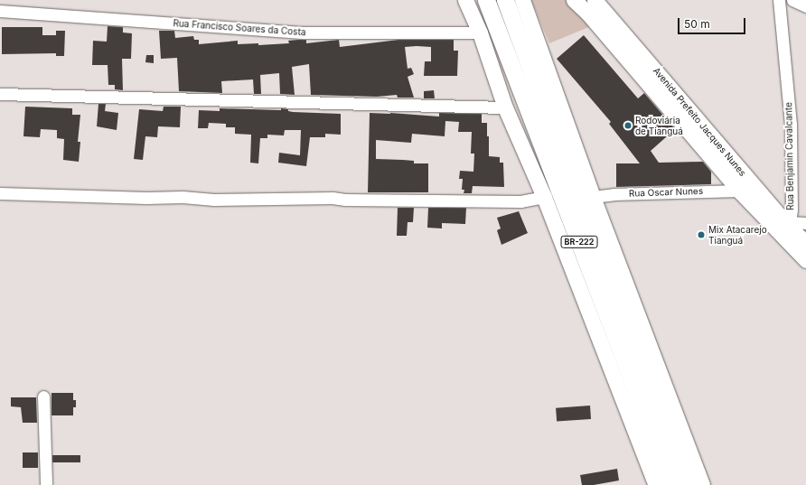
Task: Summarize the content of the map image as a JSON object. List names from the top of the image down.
{
  "streets": {
    "highway": ["BR-222"],
    "main road": ["Avenida Prefeito Jacques Nunes"],
    "street": ["Rua Francisco Soares da Costa", "Rua Benjamin Cavalcante", "Rua Oscar Nunes"]
  },
  "crossings": [
    ["Avenida Prefeito Jacques Nunes", "Rua Benjamin Cavalcante"],
    ["Avenida Prefeito Jacques Nunes", "Rua Oscar Nunes"],
    ["Rua Oscar Nunes", "BR-222"]
  ],
  "places": ["Rodoviária de Tianguá", "Mix Atacarejo Tianguá"],
  "scale_bar": "50 m"
}
